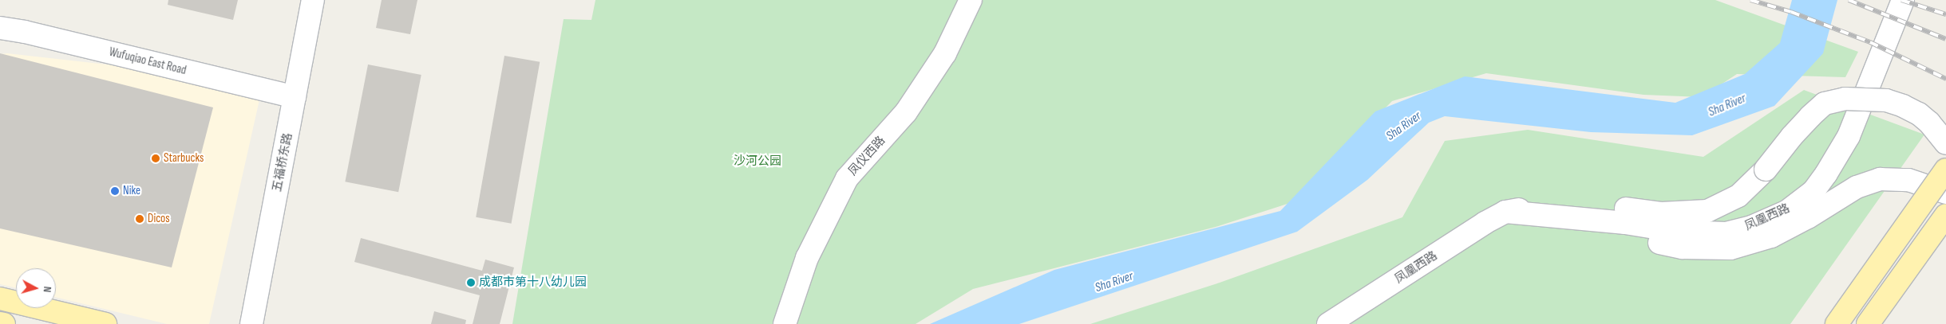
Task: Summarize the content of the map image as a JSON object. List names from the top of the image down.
{
  "streets": {
    "street": [
      "Wufuqiao East Road",
      "凤仪西路",
      "五福桥东路",
      "凤凰西路"
    ]
  },
  "crossings": [
    ["Wufuqiao East Road", "五福桥东路"]
  ],
  "water": ["Sha River"],
  "parks": ["沙河公园"],
  "places": [
    "Starbucks",
    "Nike",
    "Dicos",
    "成都市第十八幼儿园"
  ],
  "north": "right"
}
